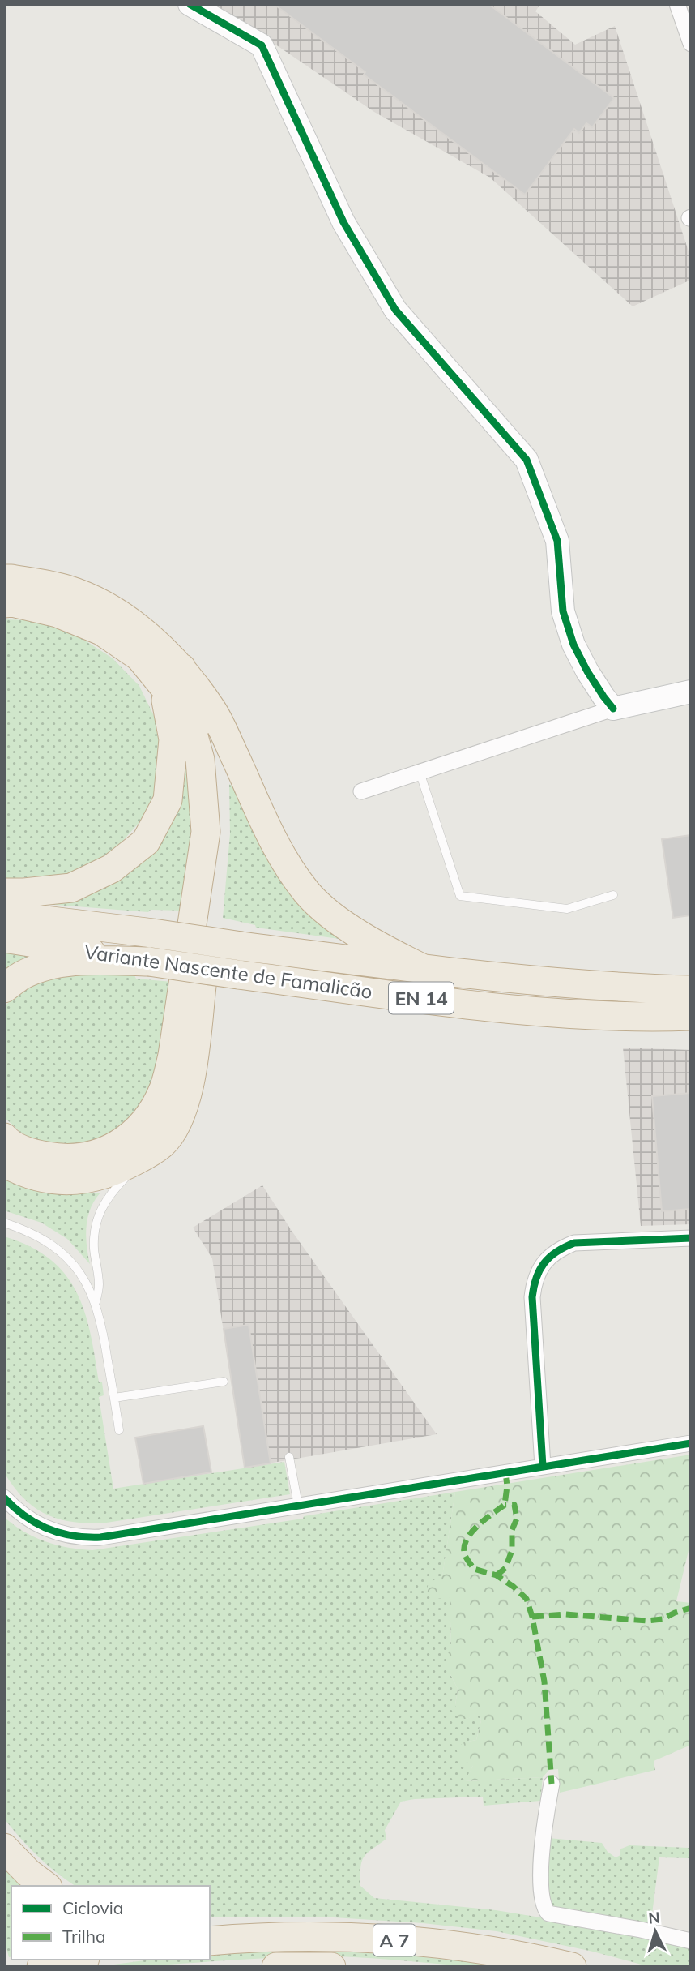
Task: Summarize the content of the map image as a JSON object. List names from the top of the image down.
{
  "streets": {
    "highway": ["Variante Nascente de Famalicão", "EN 14", "A 7"]
  },
  "legend": ["Ciclovia", "Trilha"],
  "north": "top"
}
